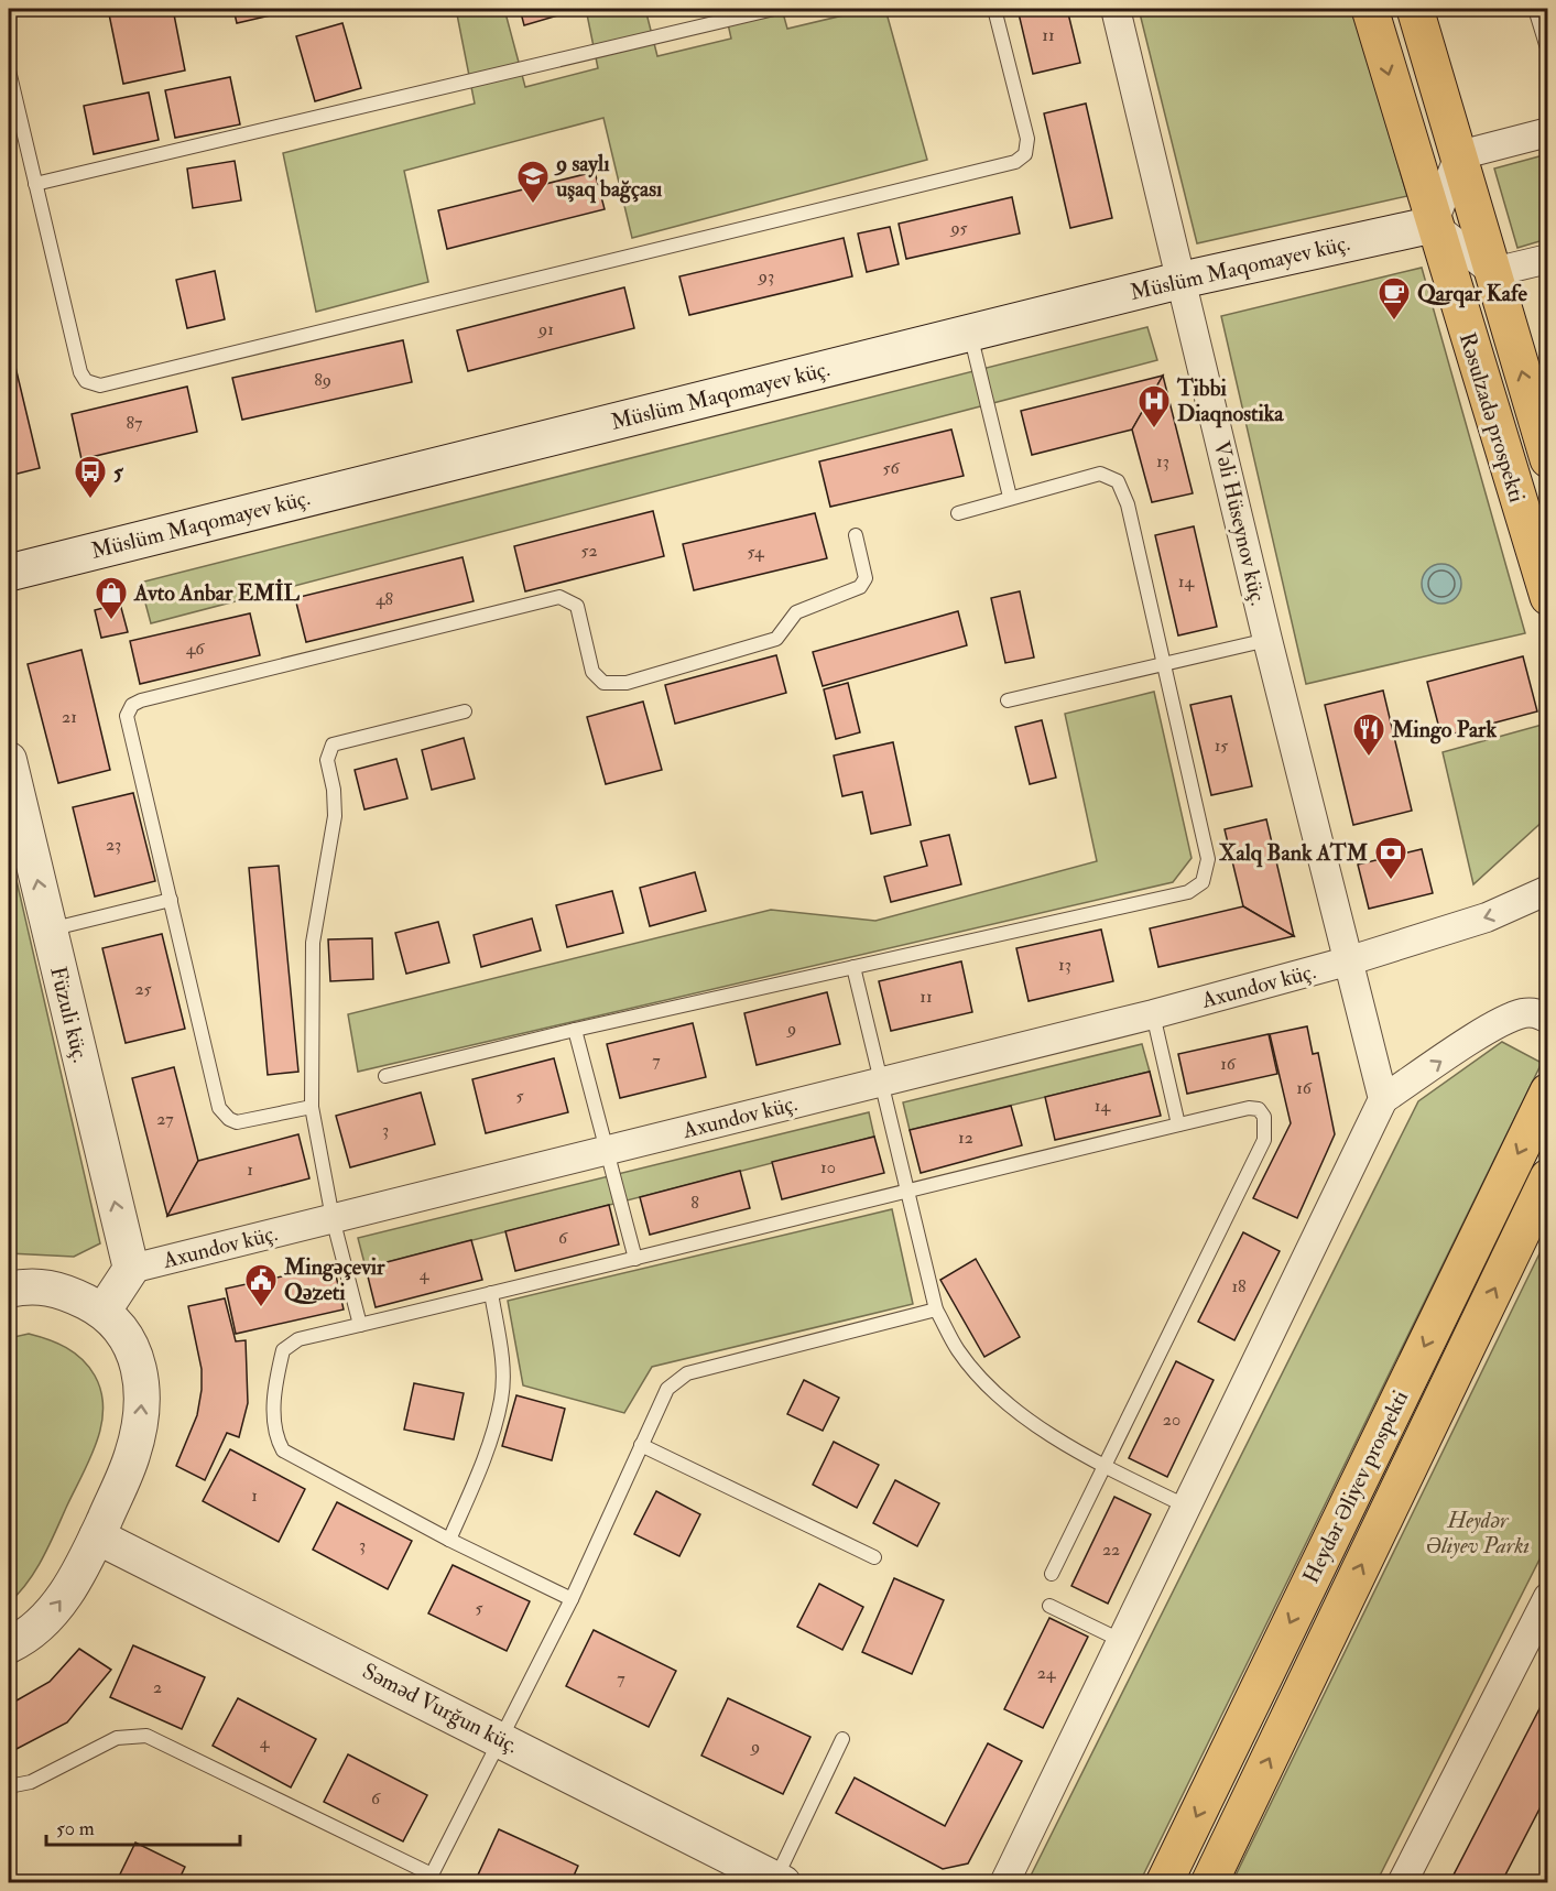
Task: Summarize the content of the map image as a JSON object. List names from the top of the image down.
{
  "streets": {
    "main road": ["Müslüm Maqomayev küç.", "Rəsulzadə prospekti", "Heydər Əliyev prospekti"],
    "street": [
      "Vəli Hüseynov küç.",
      "Axundov küç.",
      "Füzuli küç.",
      "Səməd Vurğun küç."
    ]
  },
  "crossings": [
    ["Müslüm Maqomayev küç.", "Rəsulzadə prospekti"],
    ["Müslüm Maqomayev küç.", "Vəli Hüseynov küç."],
    ["Vəli Hüseynov küç.", "Axundov küç."],
    ["Axundov küç.", "Füzuli küç."]
  ],
  "one_way": ["Füzuli küç."],
  "parks": ["Heydər Əliyev Parkı"],
  "places": {
    "school or university": ["9 saylı uşaq bağçası"],
    "cafe": ["Qarqar Kafe"],
    "hospital": ["Tibbi Diaqnostika"],
    "bus stop": ["5"],
    "shop": ["Avto Anbar EMİL"],
    "restaurant": ["Mingo Park"],
    "bank": ["Xalq Bank ATM"],
    "public building": ["Mingəçevir Qəzeti"]
  },
  "house_numbers": [
    "11",
    "95",
    "93",
    "91",
    "89",
    "87",
    "13",
    "56",
    "52",
    "54",
    "14",
    "48",
    "46",
    "21",
    "15",
    "23",
    "13",
    "25",
    "11",
    "9",
    "7",
    "16",
    "16",
    "5",
    "14",
    "27",
    "3",
    "12",
    "10",
    "1",
    "8",
    "6",
    "4",
    "18",
    "20",
    "1",
    "3",
    "22",
    "5",
    "24",
    "7",
    "2",
    "4",
    "9",
    "6"
  ],
  "scale_bar": "50 m"
}
